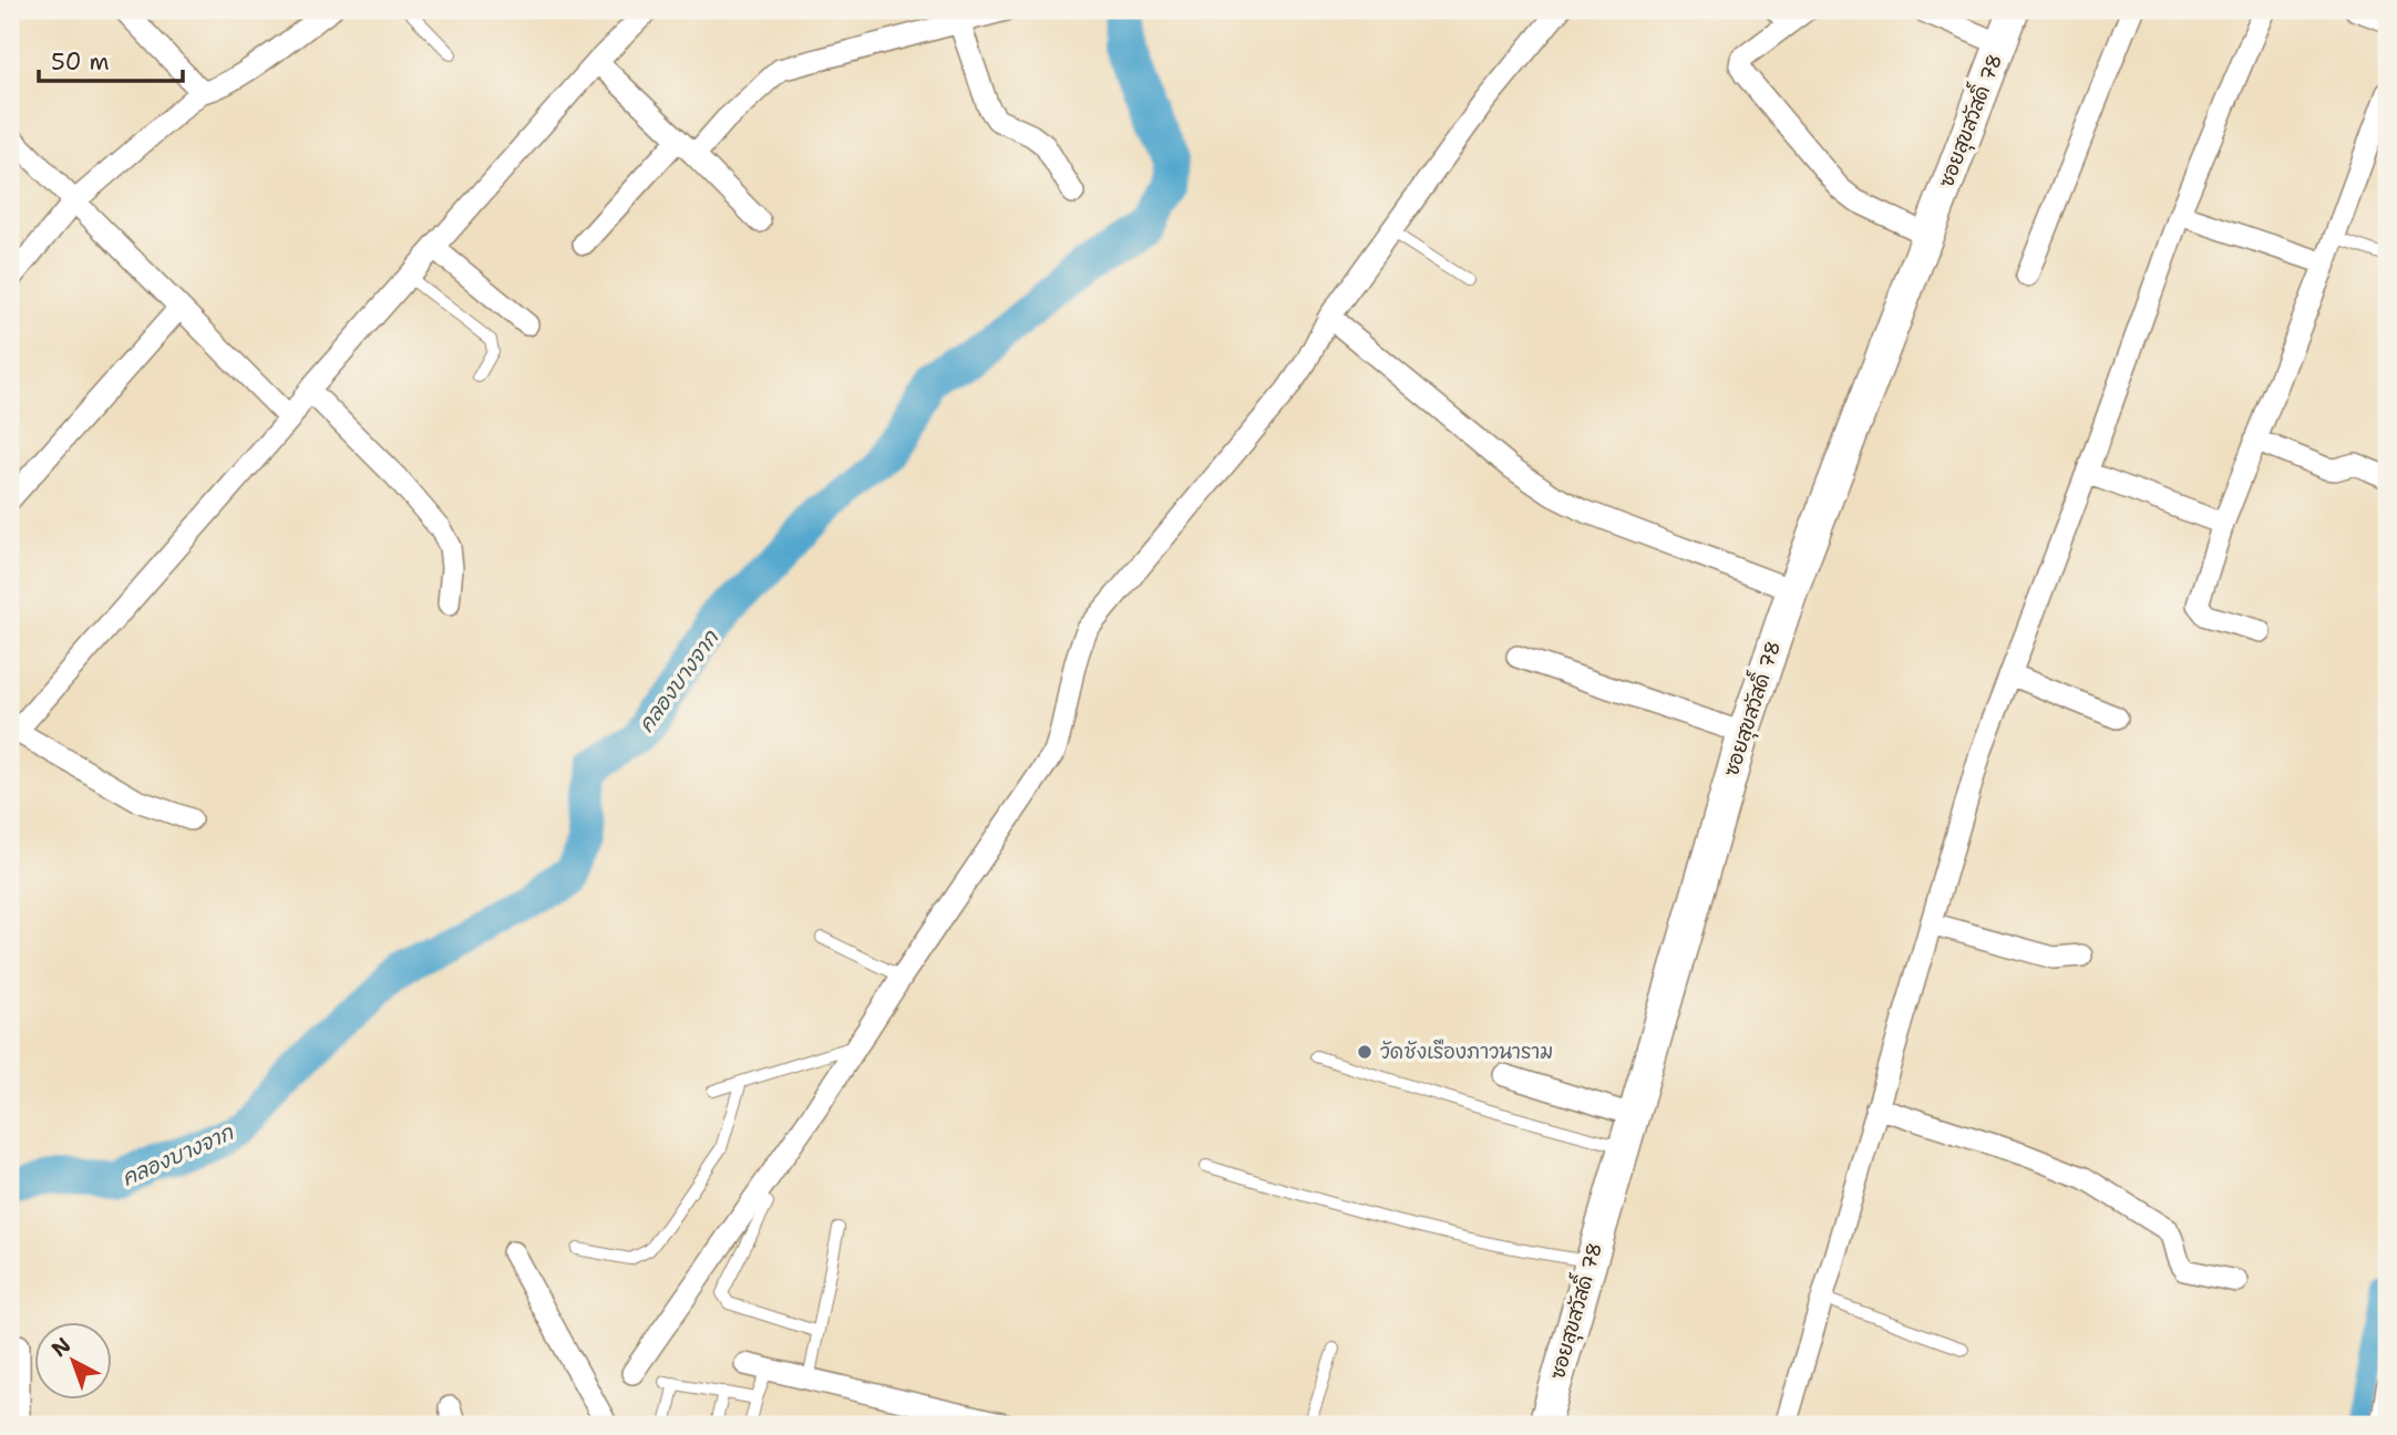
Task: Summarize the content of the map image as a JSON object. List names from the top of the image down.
{
  "streets": {
    "street": ["ซอยสุขสวัสดิ์ 78"]
  },
  "water": ["คลองบางจาก"],
  "places": ["วัดชังเรืองภาวนาราม"],
  "scale_bar": "50 m",
  "north": "top left"
}
